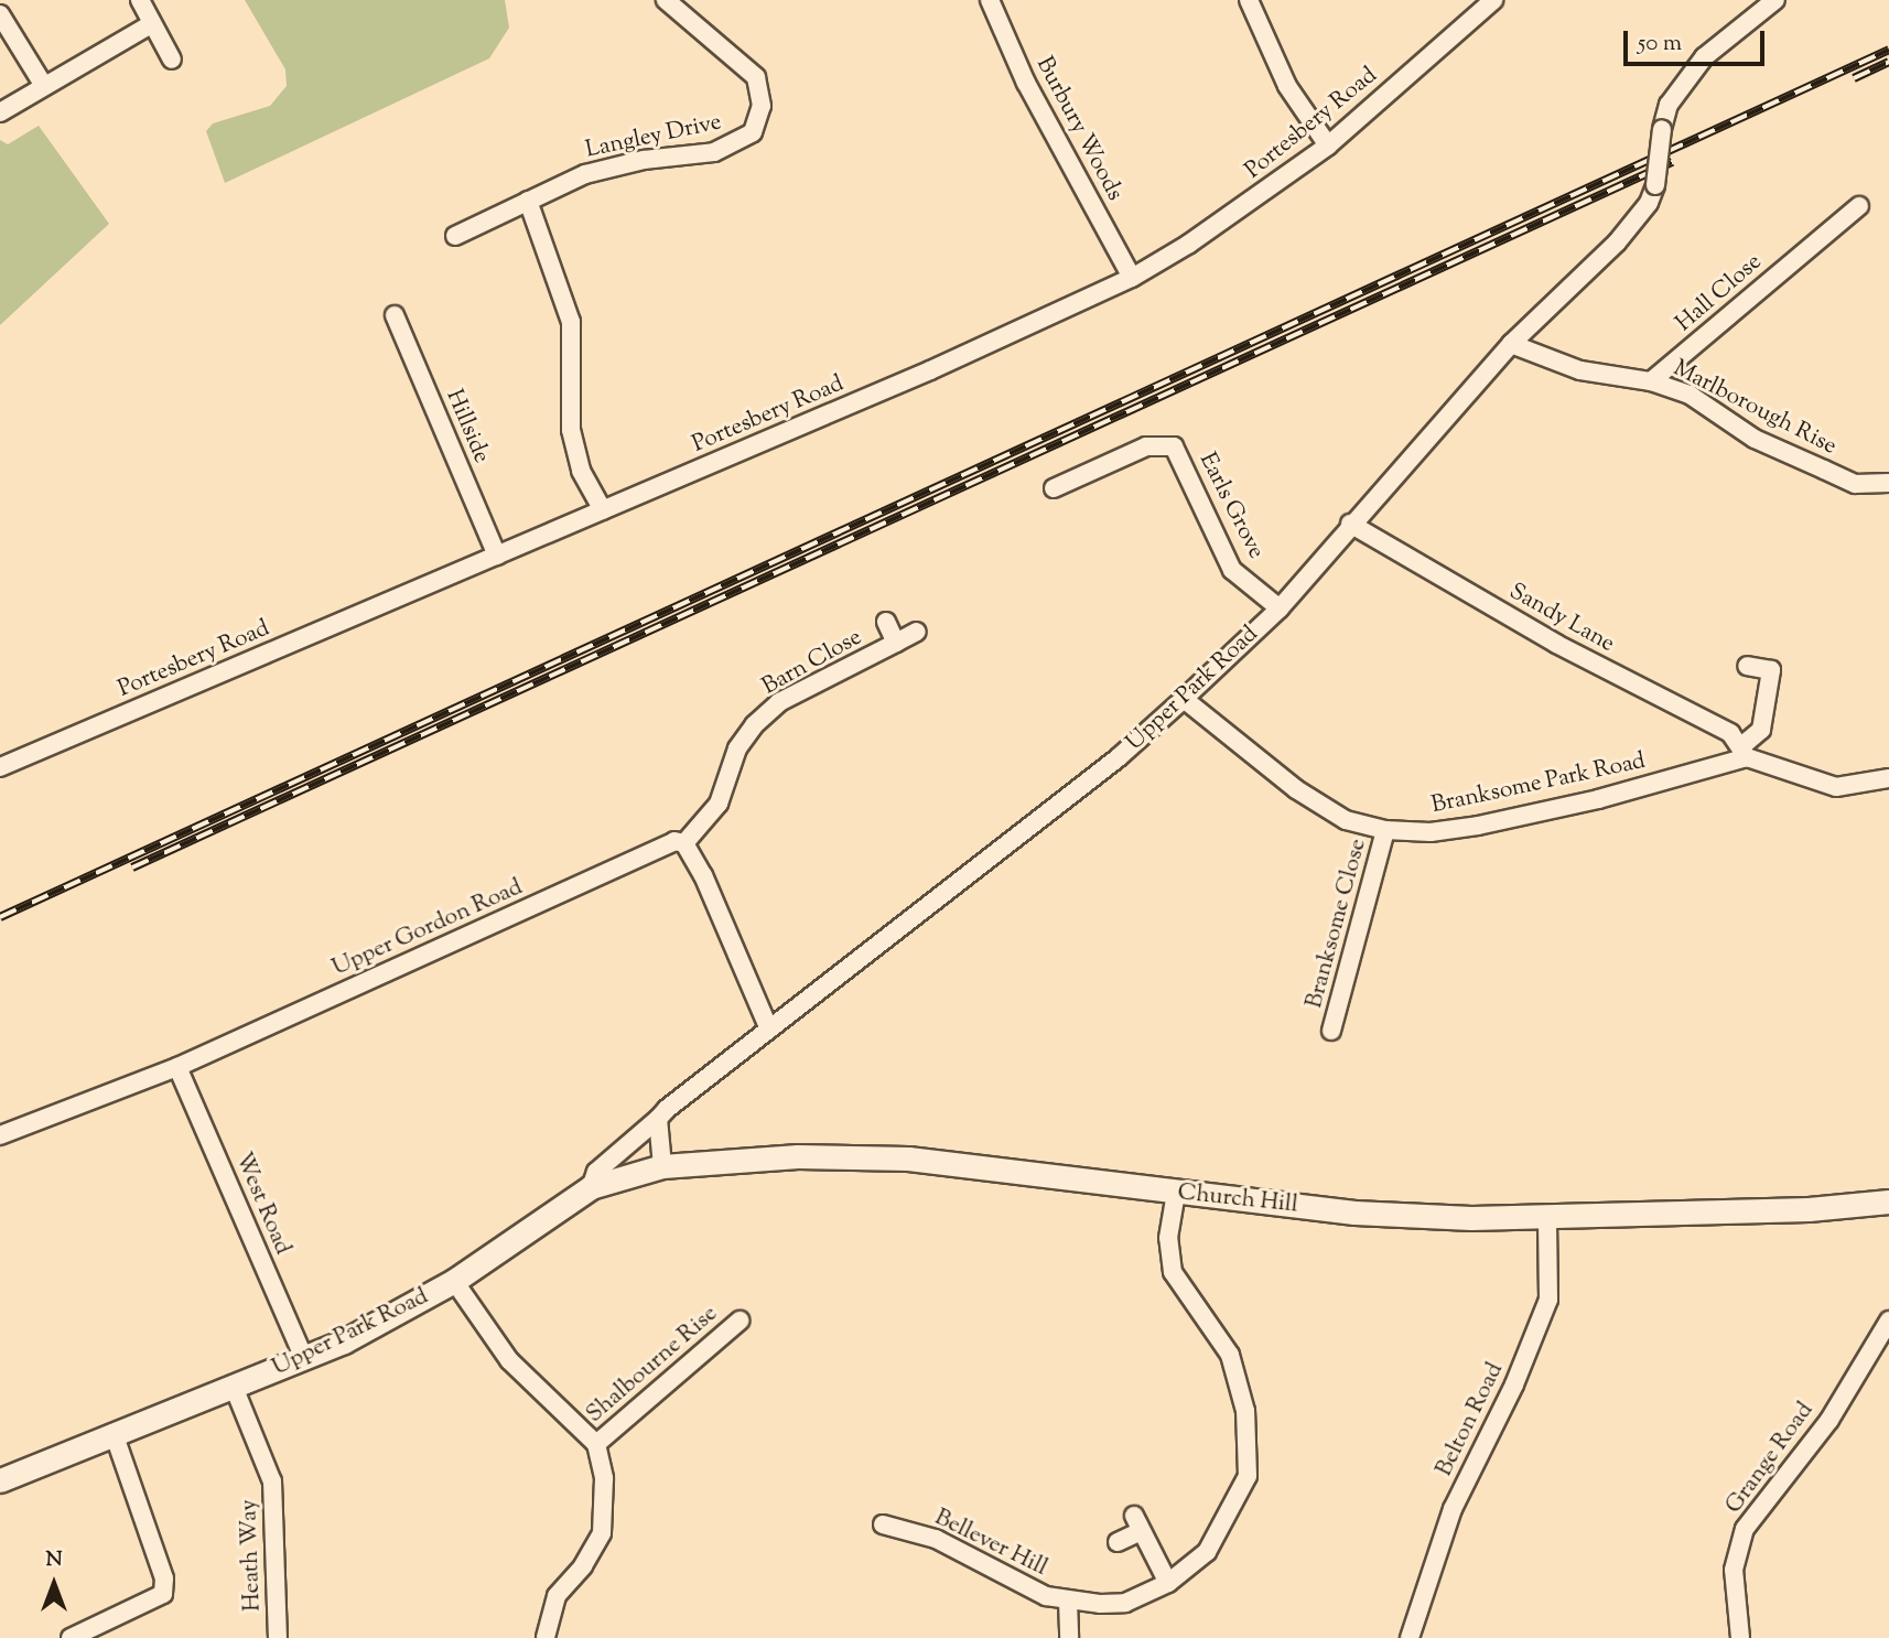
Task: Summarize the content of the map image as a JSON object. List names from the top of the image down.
{
  "streets": {
    "street": [
      "Portesbery Road",
      "Burbury Woods",
      "Langley Drive",
      "Hall Close",
      "Marlborough Rise",
      "Hillside",
      "Earls Grove",
      "Sandy Lane",
      "Barn Close",
      "Upper Park Road",
      "Branksome Park Road",
      "Branksome Close",
      "Upper Gordon Road",
      "Church Hill",
      "West Road",
      "Shalbourne Rise",
      "Belton Road",
      "Grange Road",
      "Bellever Hill",
      "Heath Way"
    ]
  },
  "crossings": [
    ["Portesbery Road", "Burbury Woods"],
    ["Portesbery Road", "Hillside"],
    ["Hall Close", "Marlborough Rise"],
    ["Marlborough Rise", "Upper Park Road"],
    ["Earls Grove", "Upper Park Road"],
    ["Sandy Lane", "Upper Park Road"],
    ["Sandy Lane", "Branksome Park Road"],
    ["Barn Close", "Upper Gordon Road"],
    ["Upper Park Road", "Branksome Park Road"],
    ["Upper Park Road", "Church Hill"],
    ["Upper Park Road", "West Road"],
    ["Upper Park Road", "Shalbourne Rise"],
    ["Upper Park Road", "Heath Way"],
    ["Branksome Park Road", "Branksome Close"],
    ["Upper Gordon Road", "West Road"],
    ["Church Hill", "Belton Road"],
    ["Church Hill", "Bellever Hill"]
  ],
  "scale_bar": "50 m",
  "north": "top"
}
